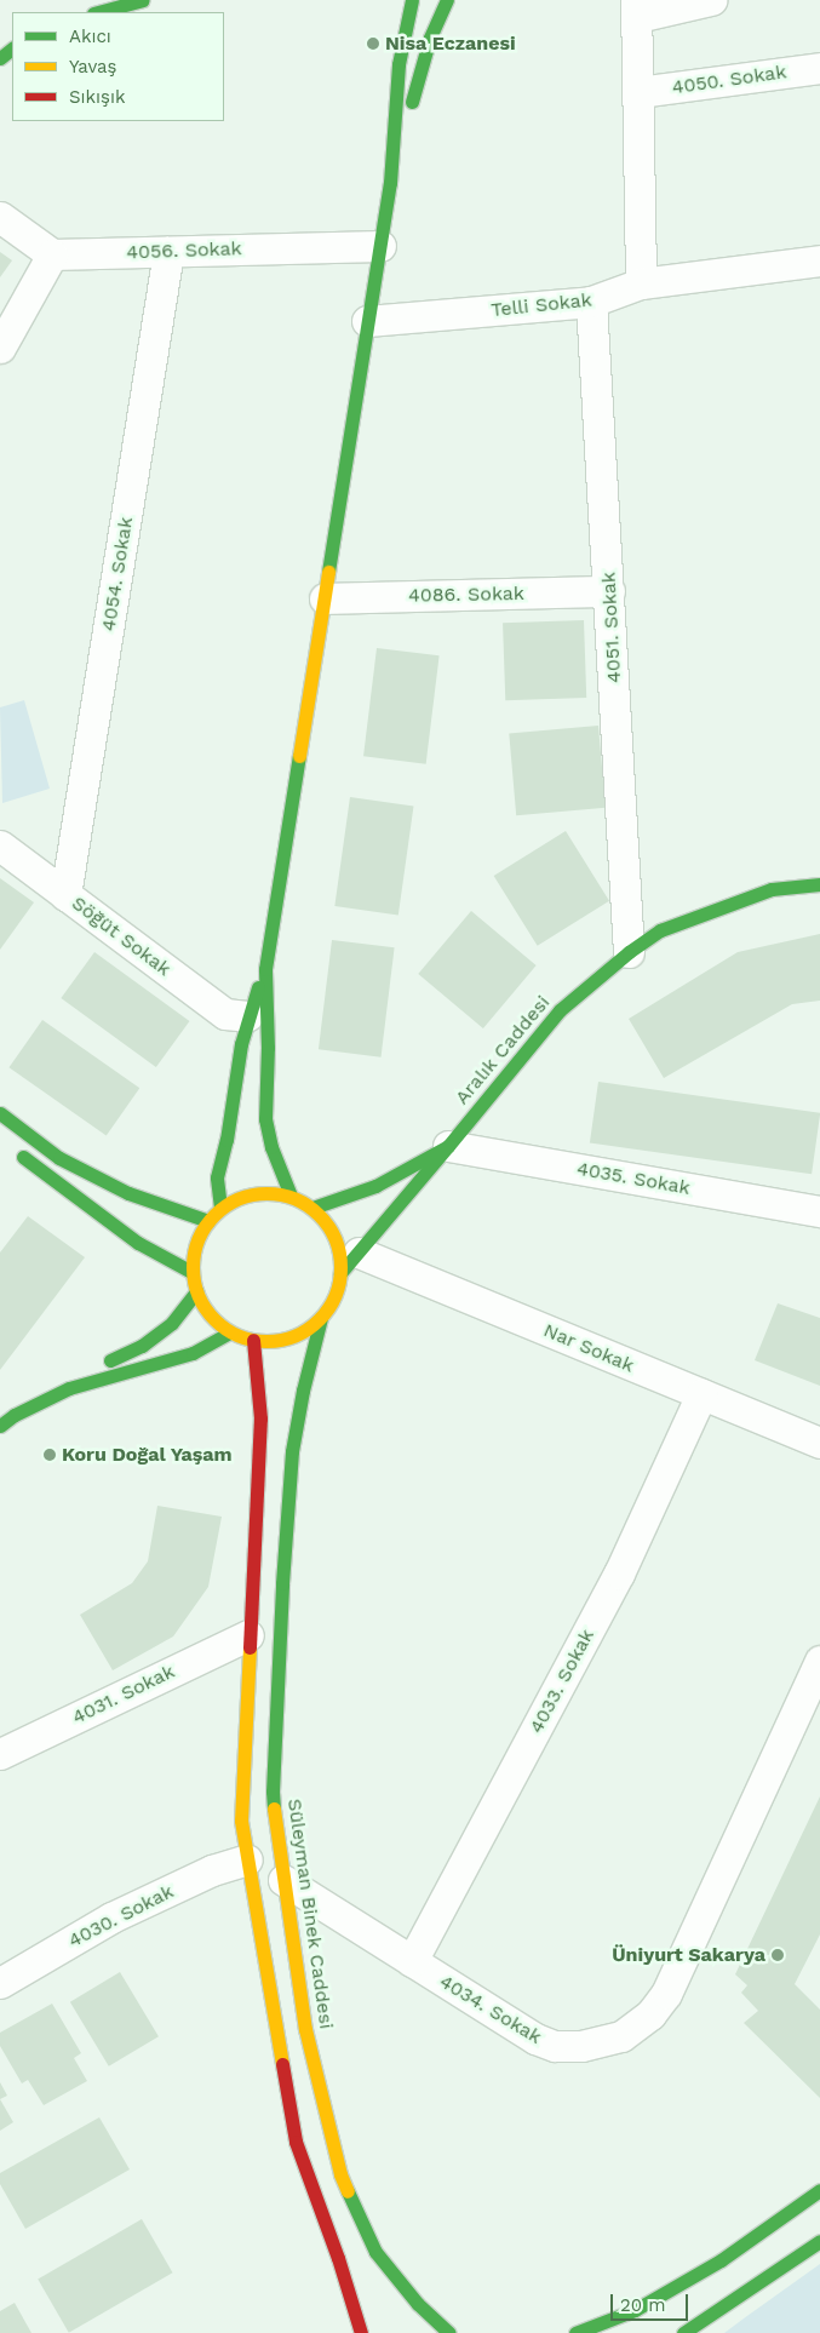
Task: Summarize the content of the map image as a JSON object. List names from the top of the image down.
{
  "streets": {
    "street": [
      "4050. Sokak",
      "4056. Sokak",
      "Telli Sokak",
      "4054. Sokak",
      "4086. Sokak",
      "4051. Sokak",
      "Söğüt Sokak",
      "Aralık Caddesi",
      "4035. Sokak",
      "Nar Sokak",
      "4033. Sokak",
      "4031. Sokak",
      "Süleyman Binek Caddesi",
      "4030. Sokak",
      "4034. Sokak"
    ]
  },
  "crossings": [
    ["4056. Sokak", "4054. Sokak"],
    ["Telli Sokak", "4051. Sokak"],
    ["4054. Sokak", "Söğüt Sokak"],
    ["4086. Sokak", "4051. Sokak"],
    ["4051. Sokak", "Aralık Caddesi"],
    ["Aralık Caddesi", "4035. Sokak"],
    ["Aralık Caddesi", "Nar Sokak"],
    ["Aralık Caddesi", "Süleyman Binek Caddesi"],
    ["Nar Sokak", "4033. Sokak"],
    ["Nar Sokak", "Süleyman Binek Caddesi"],
    ["4033. Sokak", "4034. Sokak"],
    ["Süleyman Binek Caddesi", "4034. Sokak"]
  ],
  "places": ["Nisa Eczanesi", "Koru Doğal Yaşam", "Üniyurt Sakarya"],
  "legend": ["Akıcı", "Yavaş", "Sıkışık"],
  "scale_bar": "20 m"
}
